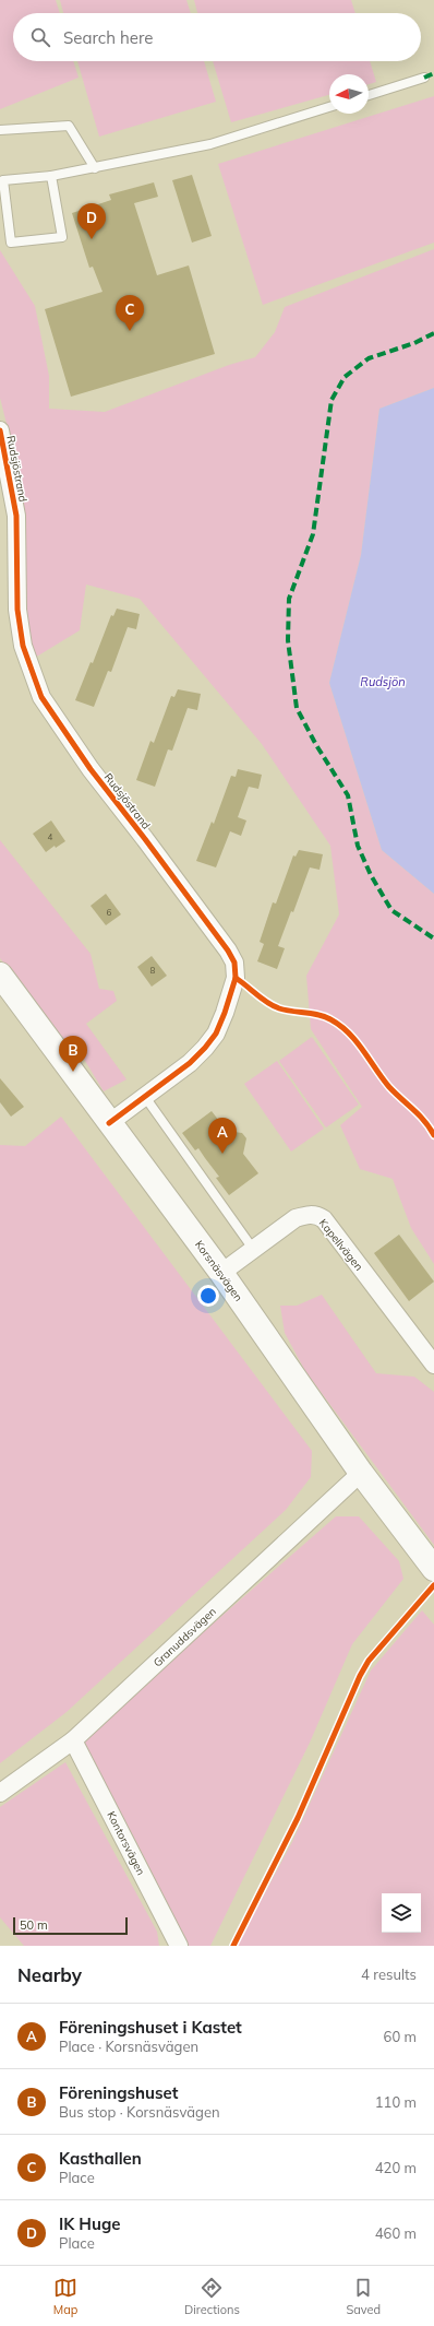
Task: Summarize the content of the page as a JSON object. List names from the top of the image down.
{
  "streets": {
    "street": [
      "Rudsjöstrand",
      "Kapellvägen",
      "Korsnäsvägen",
      "Granuddsvägen",
      "Kontorsvägen"
    ]
  },
  "crossings": [
    ["Rudsjöstrand", "Korsnäsvägen"],
    ["Kapellvägen", "Korsnäsvägen"],
    ["Korsnäsvägen", "Granuddsvägen"],
    ["Granuddsvägen", "Kontorsvägen"]
  ],
  "water": ["Rudsjön"],
  "house_numbers": ["4", "6", "8"],
  "scale_bar": "50 m",
  "north": "left",
  "page": {
    "search": "Search here",
    "pins": [
      "D",
      "C",
      "B",
      "A"
    ],
    "scale": "50 m",
    "heading": ["Nearby", "4 results"],
    "list": [
      {
        "mark": "A",
        "name": "Föreningshuset i Kastet",
        "note": "Place · Korsnäsvägen",
        "value": "60 m"
      },
      {
        "mark": "B",
        "name": "Föreningshuset",
        "note": "Bus stop · Korsnäsvägen",
        "value": "110 m"
      },
      {
        "mark": "C",
        "name": "Kasthallen",
        "note": "Place",
        "value": "420 m"
      },
      {
        "mark": "D",
        "name": "IK Huge",
        "note": "Place",
        "value": "460 m"
      }
    ],
    "nav": ["Map", "Directions", "Saved"]
  }
}
